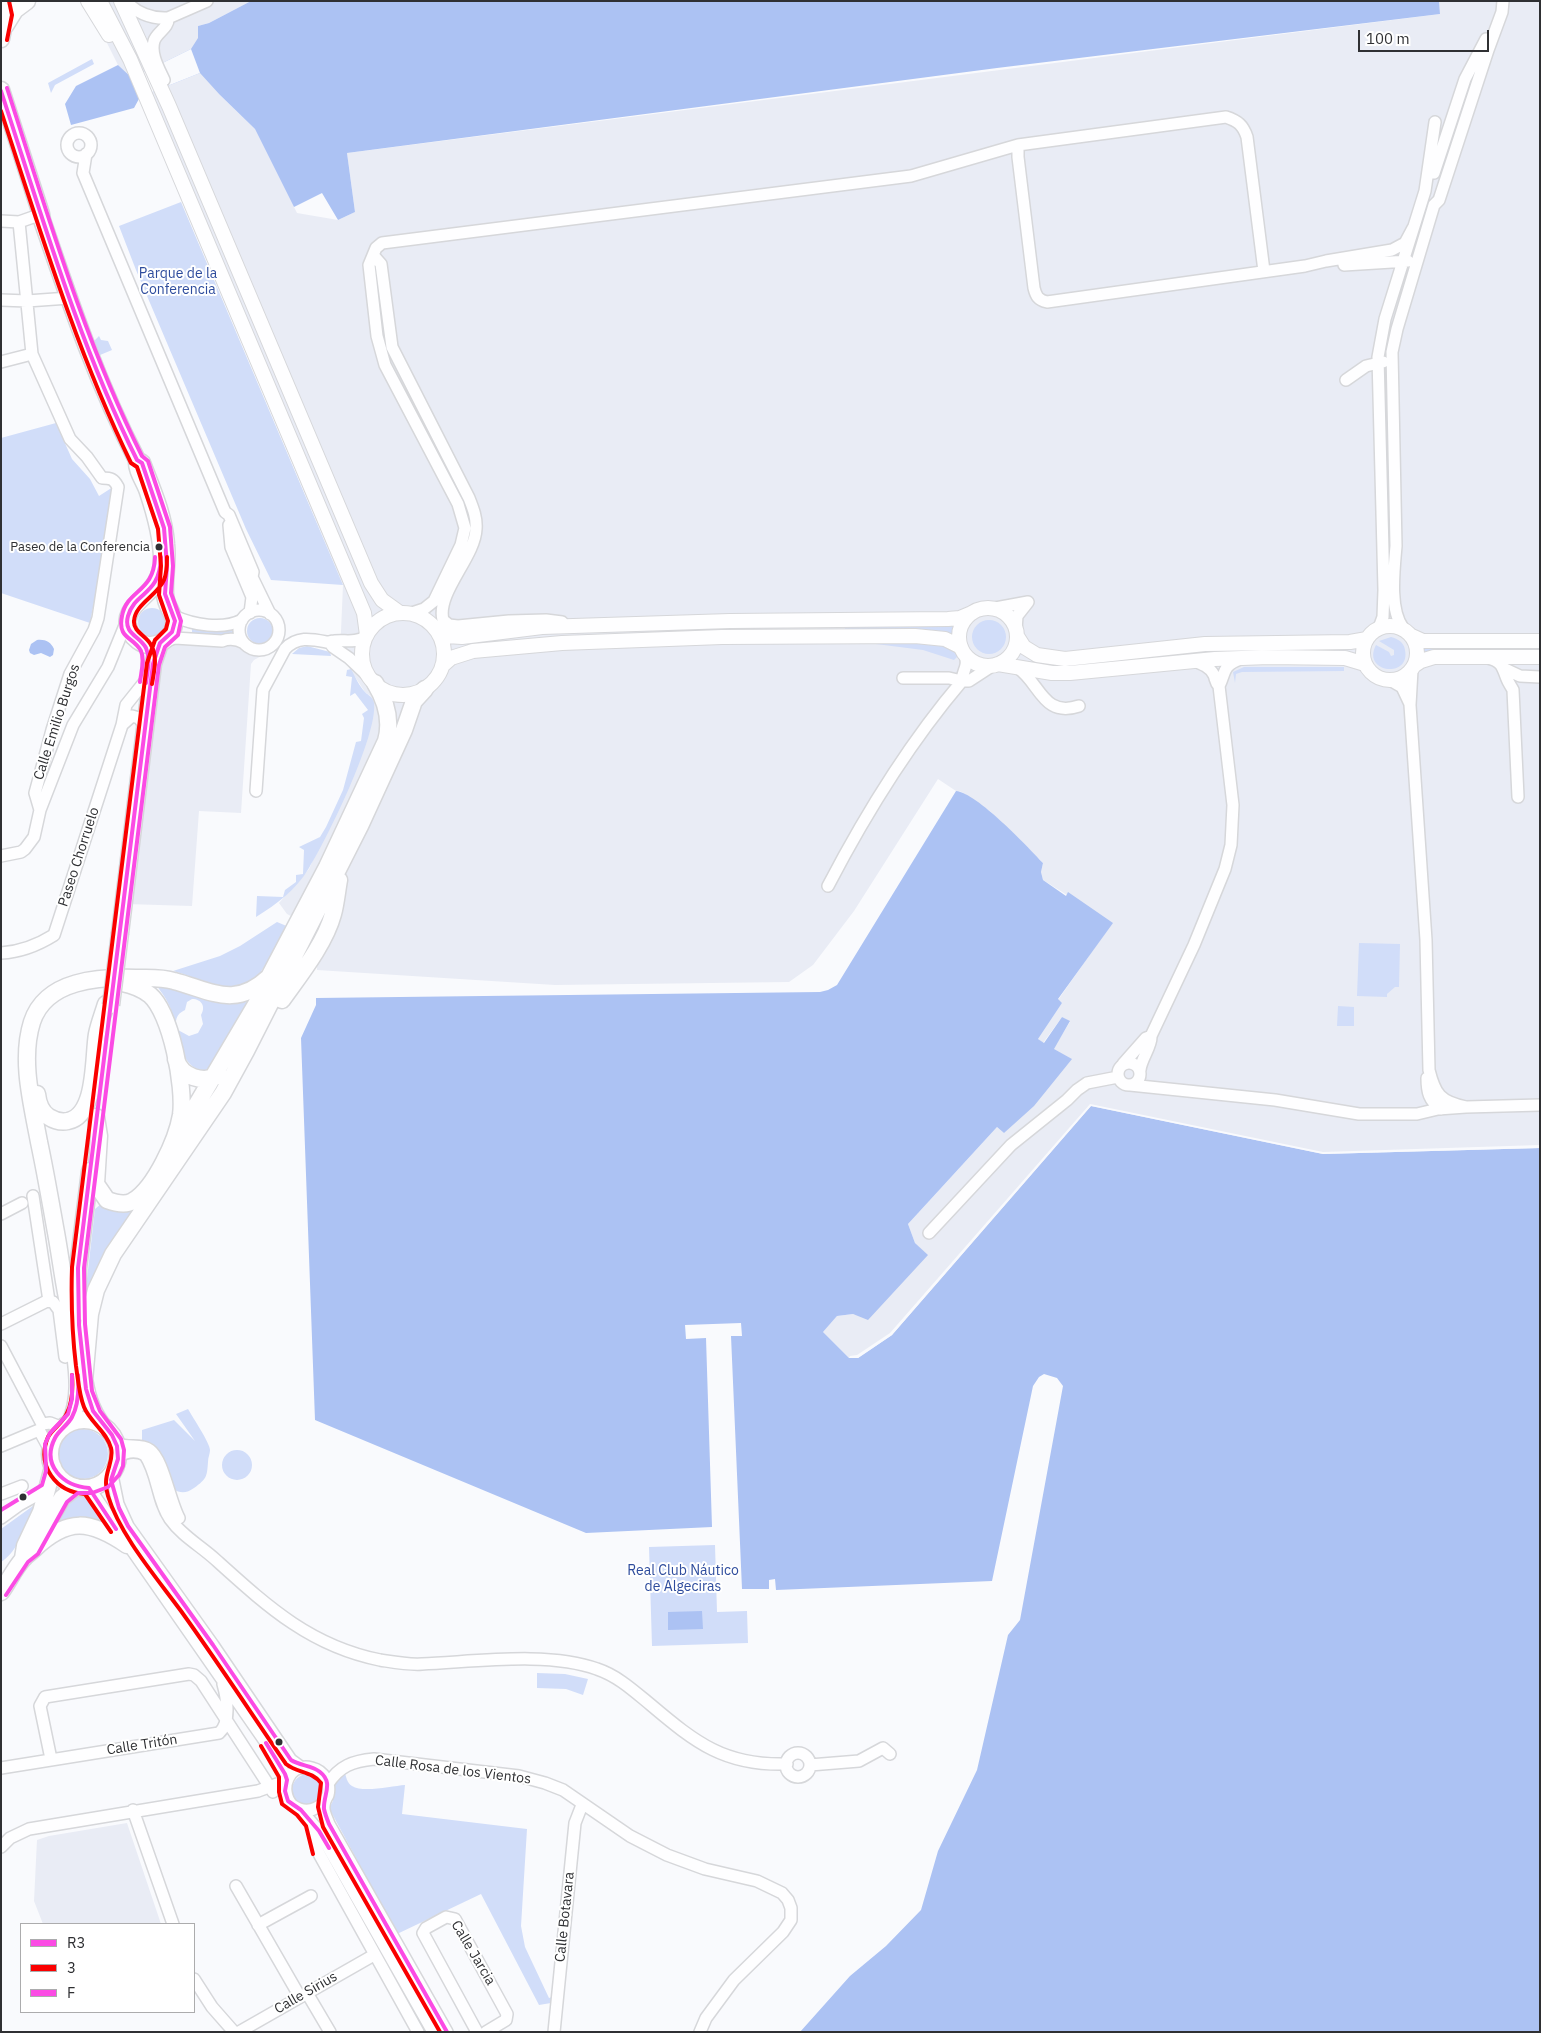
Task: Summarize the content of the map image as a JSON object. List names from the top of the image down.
{
  "streets": {
    "street": [
      "Calle Emilio Burgos",
      "Paseo Chorruelo",
      "Calle Tritón",
      "Calle Rosa de los Vientos",
      "Calle Botavara",
      "Calle Jarcia",
      "Calle Sirius"
    ]
  },
  "crossings": [
    ["Calle Rosa de los Vientos", "Calle Botavara"]
  ],
  "parks": ["Parque de la Conferencia", "Real Club Náutico de Algeciras"],
  "places": ["Paseo de la Conferencia"],
  "lines": ["transit line 3", "transit line F", "transit line R3"],
  "legend": ["R3", "3", "F"],
  "scale_bar": "100 m"
}
